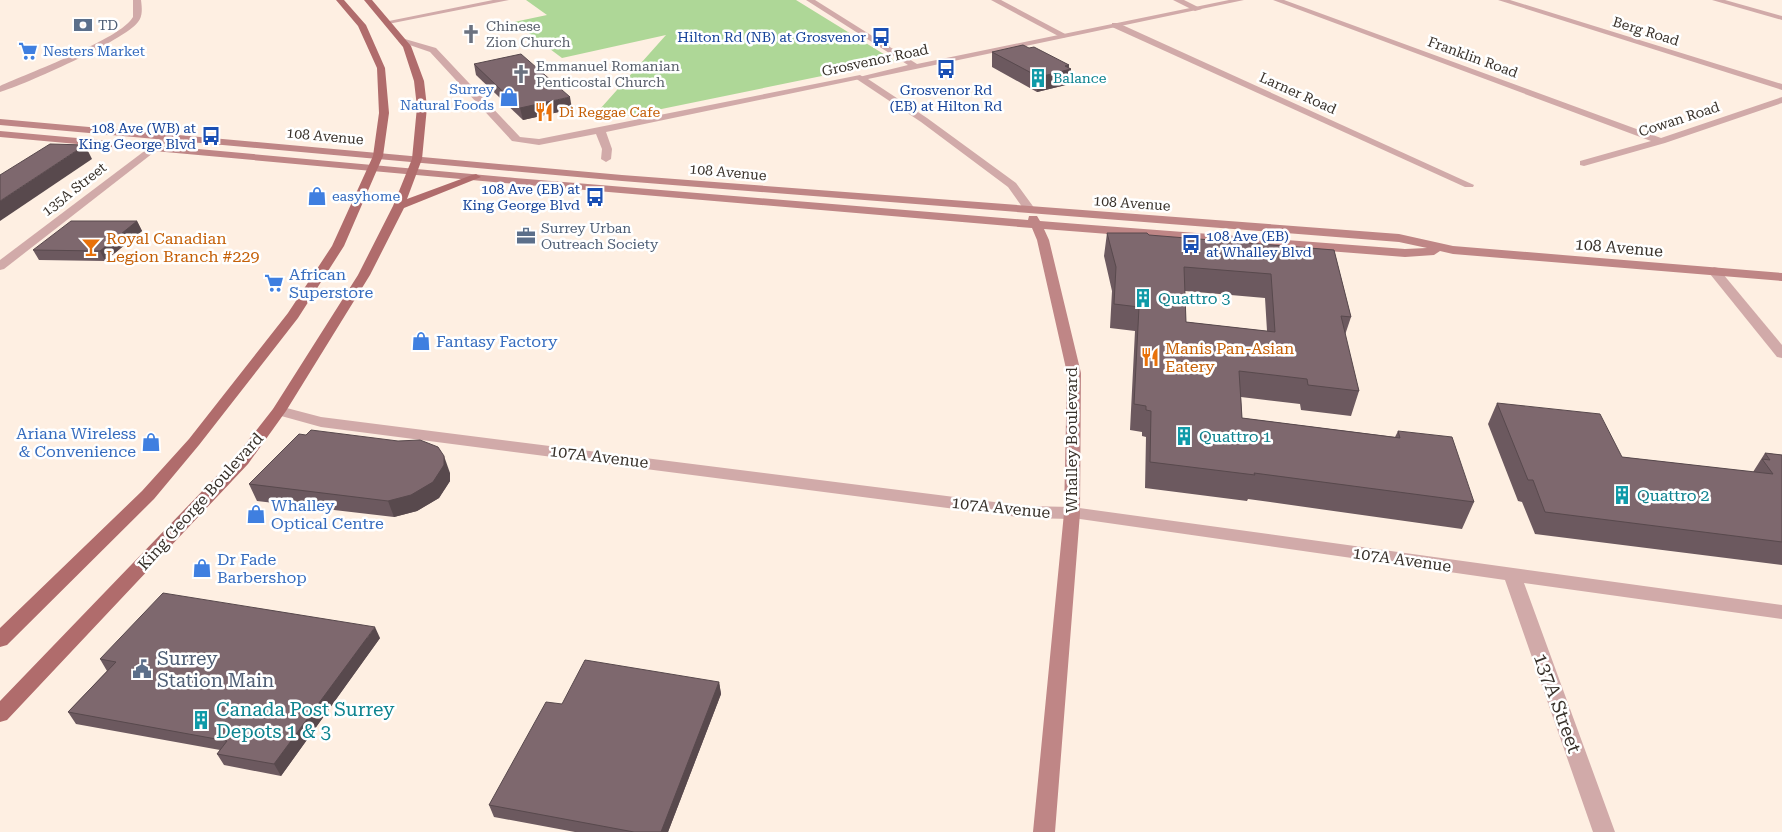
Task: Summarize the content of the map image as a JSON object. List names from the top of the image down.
{
  "streets": {
    "main road": ["108 Avenue", "Whalley Boulevard", "King George Boulevard"],
    "street": [
      "Berg Road",
      "Franklin Road",
      "Grosvenor Road",
      "Larner Road",
      "Cowan Road",
      "135A Street",
      "107A Avenue",
      "137A Street"
    ]
  },
  "crossings": [
    ["Franklin Road", "Cowan Road"],
    ["Grosvenor Road", "Larner Road"],
    ["Grosvenor Road", "Whalley Boulevard"],
    ["Grosvenor Road", "King George Boulevard"],
    ["108 Avenue", "135A Street"],
    ["108 Avenue", "Whalley Boulevard"],
    ["108 Avenue", "King George Boulevard"],
    ["Whalley Boulevard", "107A Avenue"],
    ["107A Avenue", "King George Boulevard"],
    ["107A Avenue", "137A Street"]
  ],
  "places": {
    "bank": ["TD"],
    "church": ["Chinese Zion Church", "Emmanuel Romanian Penticostal Church"],
    "bus stop": [
      "Hilton Rd (NB) at Grosvenor",
      "Grosvenor Rd (EB) at Hilton Rd",
      "108 Ave (WB) at King George Blvd",
      "108 Ave (EB) at King George Blvd",
      "108 Ave (EB) at Whalley Blvd"
    ],
    "supermarket": ["Nesters Market", "African Superstore"],
    "building": [
      "Balance",
      "Quattro 3",
      "Quattro 1",
      "Quattro 2",
      "Canada Post Surrey Depots 1 & 3"
    ],
    "shop": [
      "Surrey Natural Foods",
      "easyhome",
      "Fantasy Factory",
      "Ariana Wireless & Convenience",
      "Whalley Optical Centre",
      "Dr Fade Barbershop"
    ],
    "restaurant": ["Di Reggae Cafe", "Manis Pan-Asian Eatery"],
    "office": ["Surrey Urban Outreach Society"],
    "bar": ["Royal Canadian Legion Branch #229"],
    "public building": ["Surrey Station Main"]
  }
}
